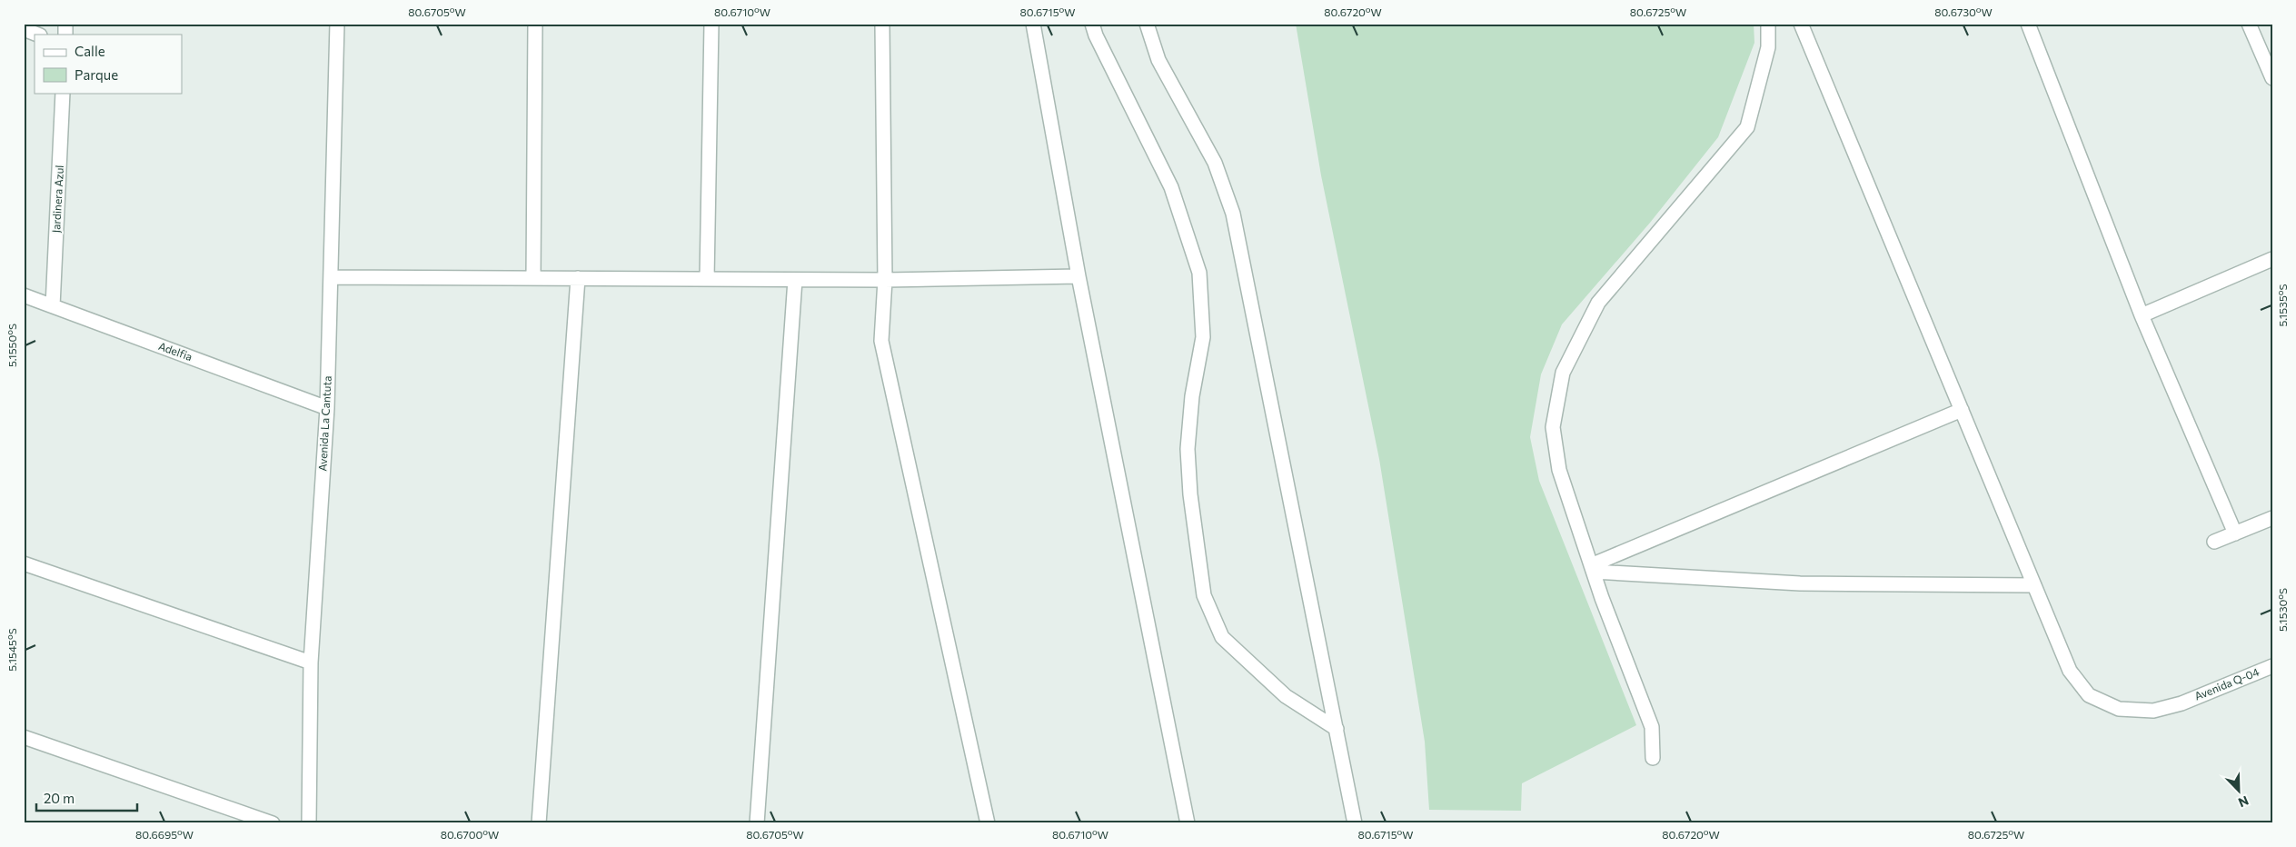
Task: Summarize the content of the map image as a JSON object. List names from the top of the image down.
{
  "streets": {
    "street": [
      "Jardinera Azul",
      "Adelfia",
      "Avenida La Cantuta",
      "Avenida Q-04"
    ]
  },
  "crossings": [
    ["Jardinera Azul", "Adelfia"],
    ["Adelfia", "Avenida La Cantuta"]
  ],
  "legend": ["Calle", "Parque"],
  "scale_bar": "20 m",
  "north": "bottom right",
  "coordinates": [
    "80.6705°W",
    "80.6710°W",
    "80.6715°W",
    "80.6720°W",
    "80.6725°W",
    "80.6730°W",
    "5.1535°S",
    "5.1550°S",
    "5.1530°S",
    "5.1545°S",
    "80.6695°W",
    "80.6700°W"
  ]
}
